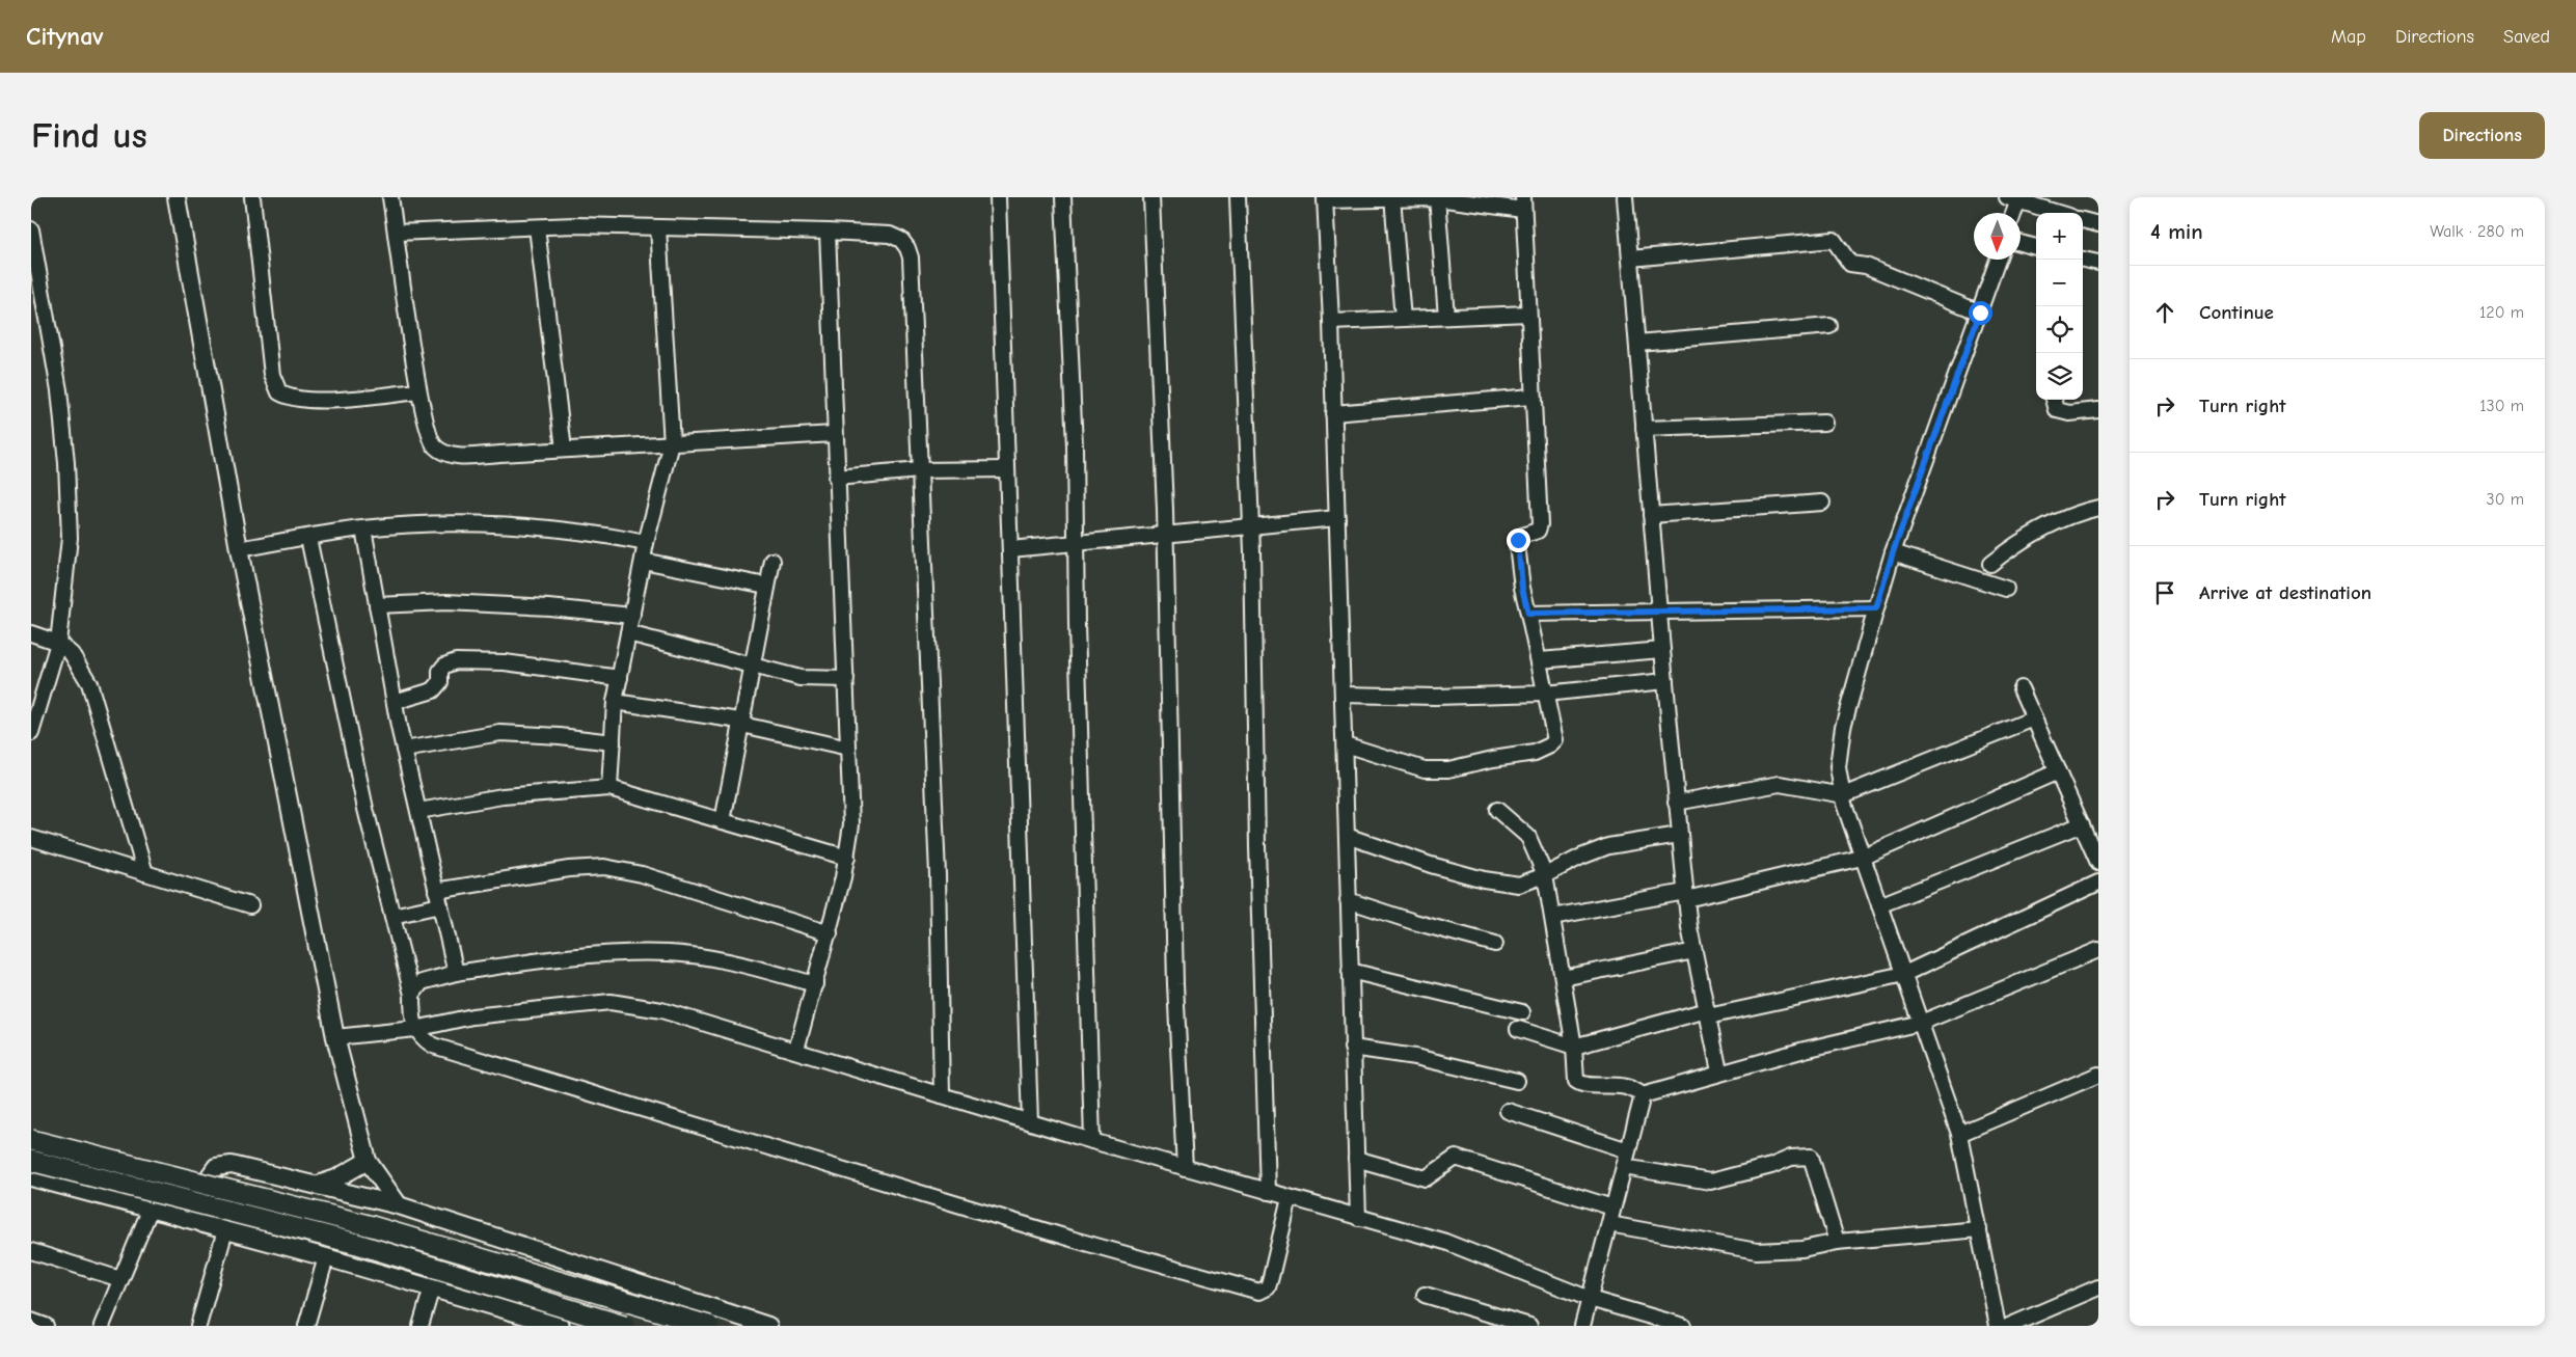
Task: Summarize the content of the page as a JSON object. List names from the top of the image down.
{
  "north": "bottom",
  "page": {
    "header": "Citynav",
    "nav": ["Map", "Directions", "Saved"],
    "buttons": "Directions",
    "title": "Find us",
    "heading": ["4 min", "Walk · 280 m"],
    "map_buttons": ["+", "−"],
    "list": [
      ["Continue", "120 m"],
      ["Turn right", "130 m"],
      ["Turn right", "30 m"],
      "Arrive at destination"
    ]
  }
}
